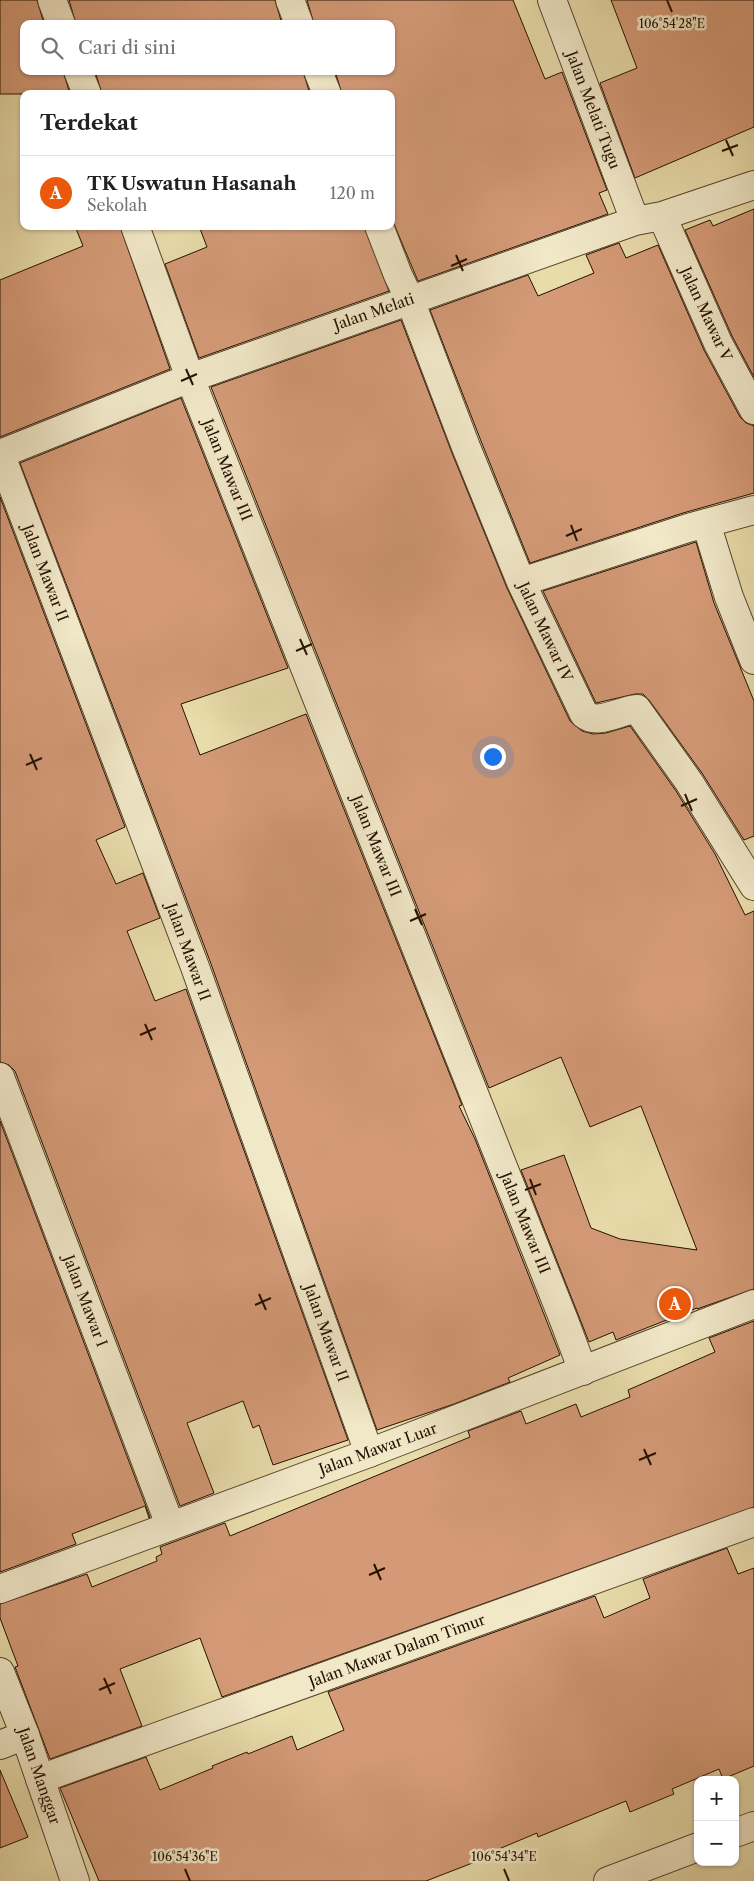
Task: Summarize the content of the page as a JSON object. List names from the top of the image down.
{
  "streets": {
    "street": [
      "Jalan Melati Tugu",
      "Jalan Melati",
      "Jalan Mawar V",
      "Jalan Mawar III",
      "Jalan Mawar II",
      "Jalan Mawar IV",
      "Jalan Mawar I",
      "Jalan Mawar Luar",
      "Jalan Mawar Dalam Timur",
      "Jalan Manggar"
    ]
  },
  "crossings": [
    ["Jalan Melati Tugu", "Jalan Melati"],
    ["Jalan Melati", "Jalan Mawar V"],
    ["Jalan Melati", "Jalan Mawar III"],
    ["Jalan Melati", "Jalan Mawar II"],
    ["Jalan Melati", "Jalan Mawar IV"],
    ["Jalan Mawar III", "Jalan Mawar Luar"],
    ["Jalan Mawar II", "Jalan Mawar Luar"],
    ["Jalan Mawar I", "Jalan Mawar Luar"],
    ["Jalan Mawar Dalam Timur", "Jalan Manggar"]
  ],
  "page": {
    "search": "Cari di sini",
    "heading": "Terdekat",
    "list": [
      {
        "mark": "A",
        "name": "TK Uswatun Hasanah",
        "note": "Sekolah",
        "value": "120 m"
      }
    ],
    "pins": "A",
    "map_buttons": ["+", "−"]
  },
  "coordinates": ["106°54'28\"E", "106°54'36\"E", "106°54'34\"E"]
}
